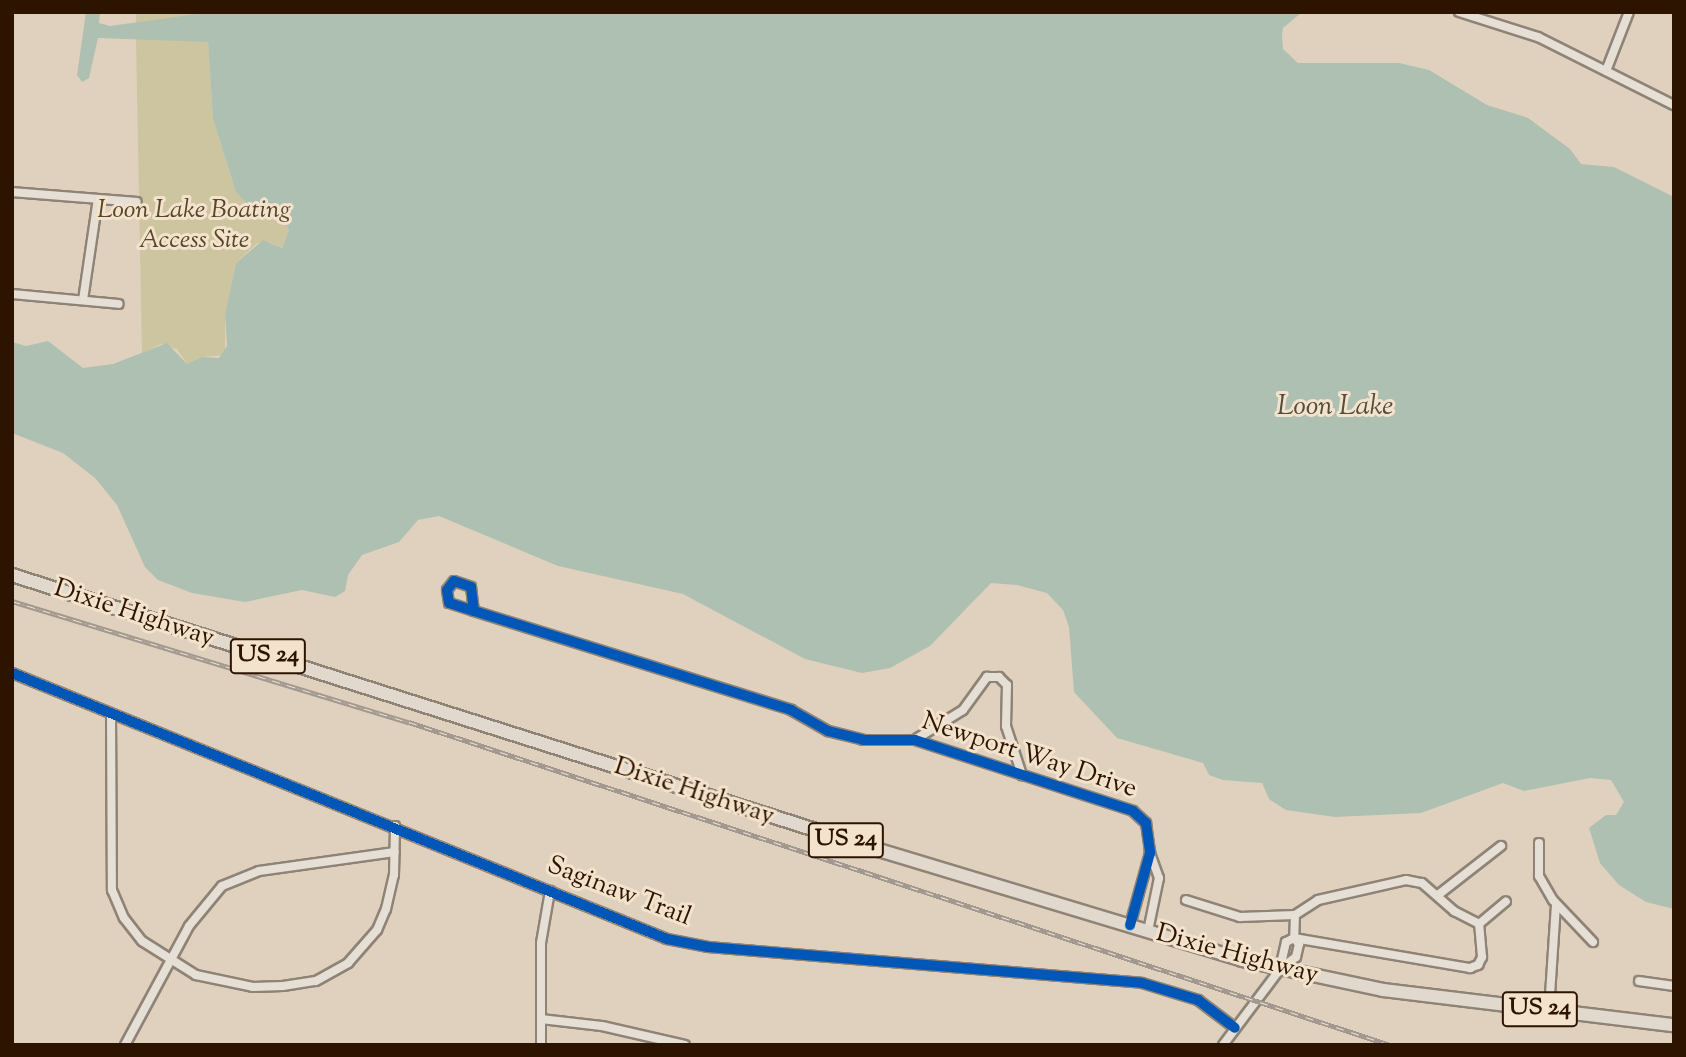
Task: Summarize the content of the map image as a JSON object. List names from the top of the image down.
{
  "streets": {
    "main road": ["Dixie Highway", "US 24"],
    "street": ["Newport Way Drive", "Saginaw Trail"]
  },
  "crossings": [
    ["Dixie Highway", "Newport Way Drive"]
  ],
  "water": ["Loon Lake"],
  "parks": ["Loon Lake Boating Access Site"]
}
